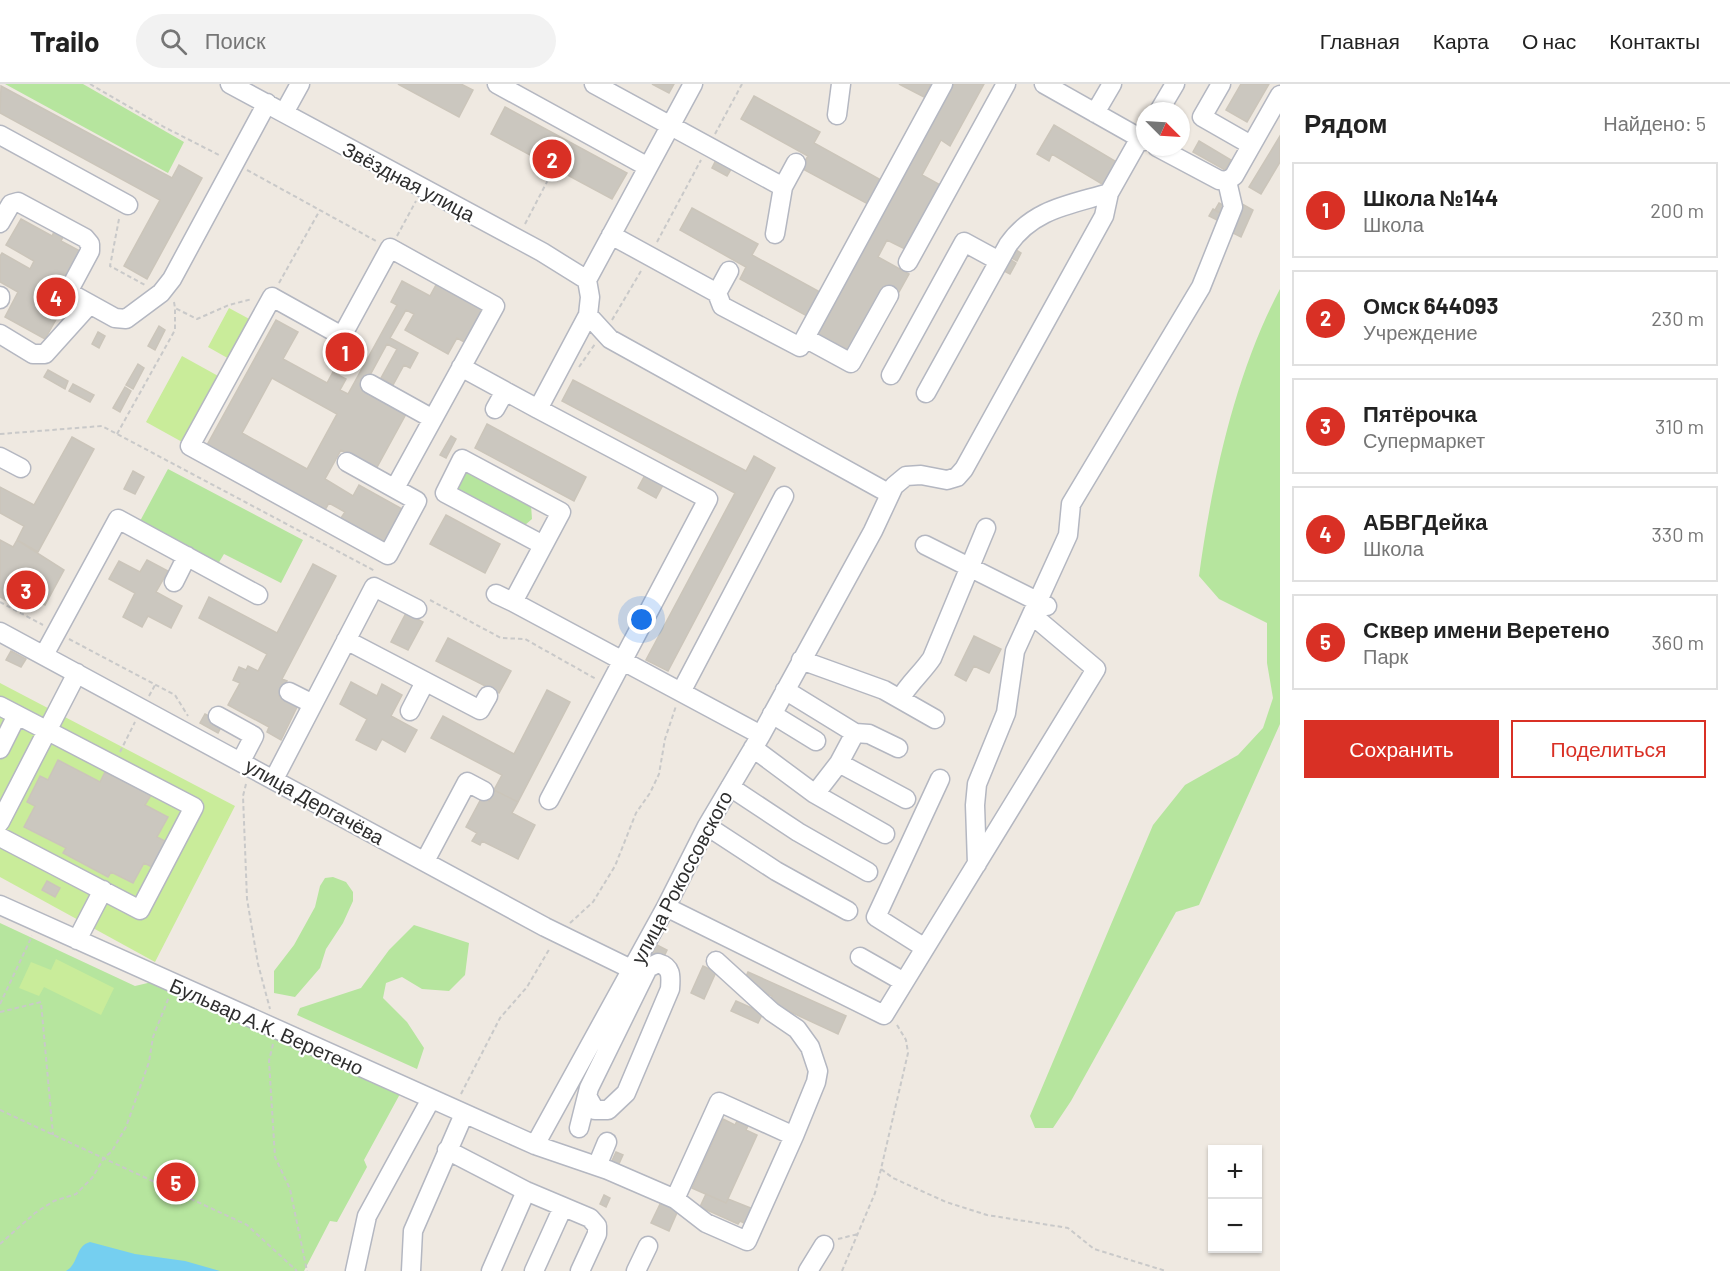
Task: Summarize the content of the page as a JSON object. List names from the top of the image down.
{
  "streets": {
    "street": [
      "Звёздная улица",
      "улица Дергачёва",
      "улица Рокоссовского",
      "Бульвар А.К. Веретено"
    ]
  },
  "crossings": [
    ["улица Дергачёва", "улица Рокоссовского"],
    ["улица Рокоссовского", "Бульвар А.К. Веретено"]
  ],
  "north": "bottom right",
  "page": {
    "header": "Trailo",
    "search": "Поиск",
    "nav": [
      "Главная",
      "Карта",
      "О нас",
      "Контакты"
    ],
    "heading": ["Рядом", "Найдено: 5"],
    "pins": [
      "2",
      "4",
      "1",
      "3",
      "5"
    ],
    "list": [
      {
        "mark": "1",
        "name": "Школа №144",
        "note": "Школа",
        "value": "200 m"
      },
      {
        "mark": "2",
        "name": "Омск 644093",
        "note": "Учреждение",
        "value": "230 m"
      },
      {
        "mark": "3",
        "name": "Пятёрочка",
        "note": "Супермаркет",
        "value": "310 m"
      },
      {
        "mark": "4",
        "name": "АБВГДейка",
        "note": "Школа",
        "value": "330 m"
      },
      {
        "mark": "5",
        "name": "Сквер имени Веретено",
        "note": "Парк",
        "value": "360 m"
      }
    ],
    "buttons": ["Сохранить", "Поделиться"],
    "map_buttons": ["+", "−"]
  }
}
